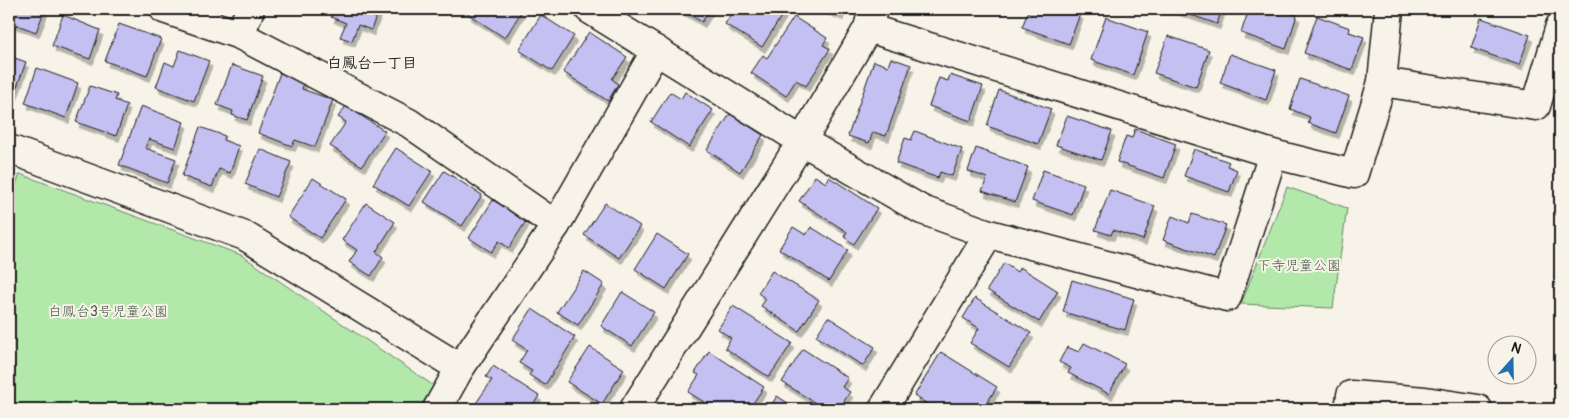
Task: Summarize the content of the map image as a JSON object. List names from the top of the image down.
{
  "districts": ["白鳳台一丁目"],
  "parks": ["下寺児童公園", "白鳳台3号児童公園"],
  "north": "top"
}
